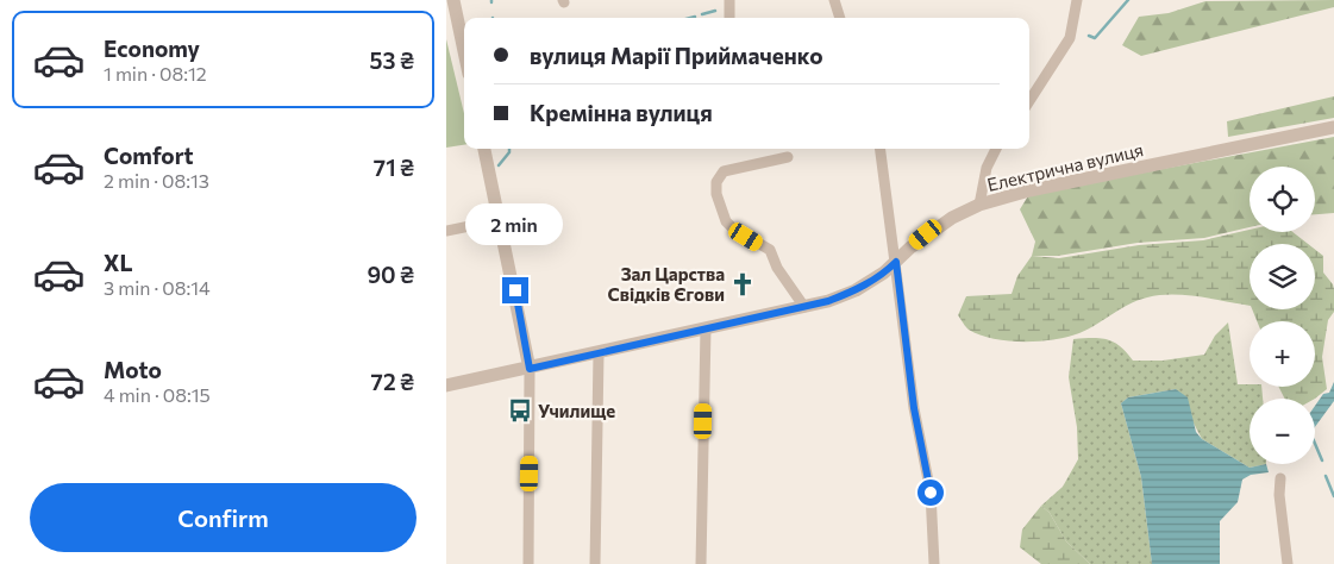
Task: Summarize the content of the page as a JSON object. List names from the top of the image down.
{
  "streets": {
    "street": ["Електрична вулиця"]
  },
  "places": {
    "church": ["Зал Царства Свідків Єгови"],
    "bus stop": ["Училище"]
  },
  "page": {
    "list": [
      {
        "name": "Economy",
        "note": "1 min · 08:12",
        "value": "53 ₴"
      },
      {
        "name": "Comfort",
        "note": "2 min · 08:13",
        "value": "71 ₴"
      },
      {
        "name": "XL",
        "note": "3 min · 08:14",
        "value": "90 ₴"
      },
      {
        "name": "Moto",
        "note": "4 min · 08:15",
        "value": "72 ₴"
      }
    ],
    "banner": ["вулиця Марії Приймаченко", "Кремінна вулиця"],
    "map_buttons": ["+", "−"],
    "bubble": "2 min",
    "buttons": "Confirm"
  }
}
